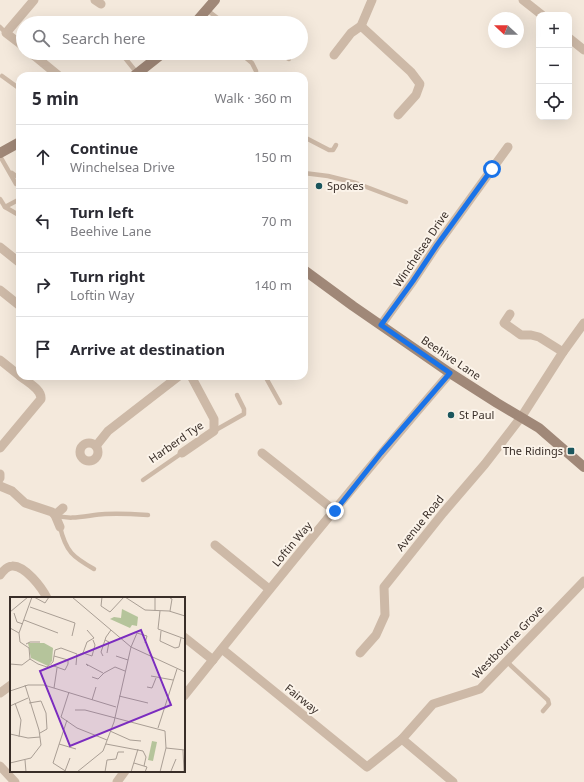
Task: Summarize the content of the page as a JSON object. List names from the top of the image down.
{
  "streets": {
    "main road": ["Beehive Lane"],
    "street": [
      "Winchelsea Drive",
      "Harberd Tye",
      "Avenue Road",
      "Loftin Way",
      "Westbourne Grove",
      "Fairway"
    ]
  },
  "crossings": [
    ["Winchelsea Drive", "Beehive Lane"],
    ["Beehive Lane", "Avenue Road"],
    ["Beehive Lane", "Loftin Way"],
    ["Loftin Way", "Fairway"],
    ["Westbourne Grove", "Fairway"]
  ],
  "places": {
    "other": ["Spokes", "St Paul"],
    "transit": ["The Ridings"]
  },
  "north": "left",
  "page": {
    "map_buttons": ["+", "−"],
    "search": "Search here",
    "heading": ["5 min", "Walk · 360 m"],
    "list": [
      ["Continue", "Winchelsea Drive", "150 m"],
      ["Turn left", "Beehive Lane", "70 m"],
      ["Turn right", "Loftin Way", "140 m"],
      "Arrive at destination"
    ]
  }
}
